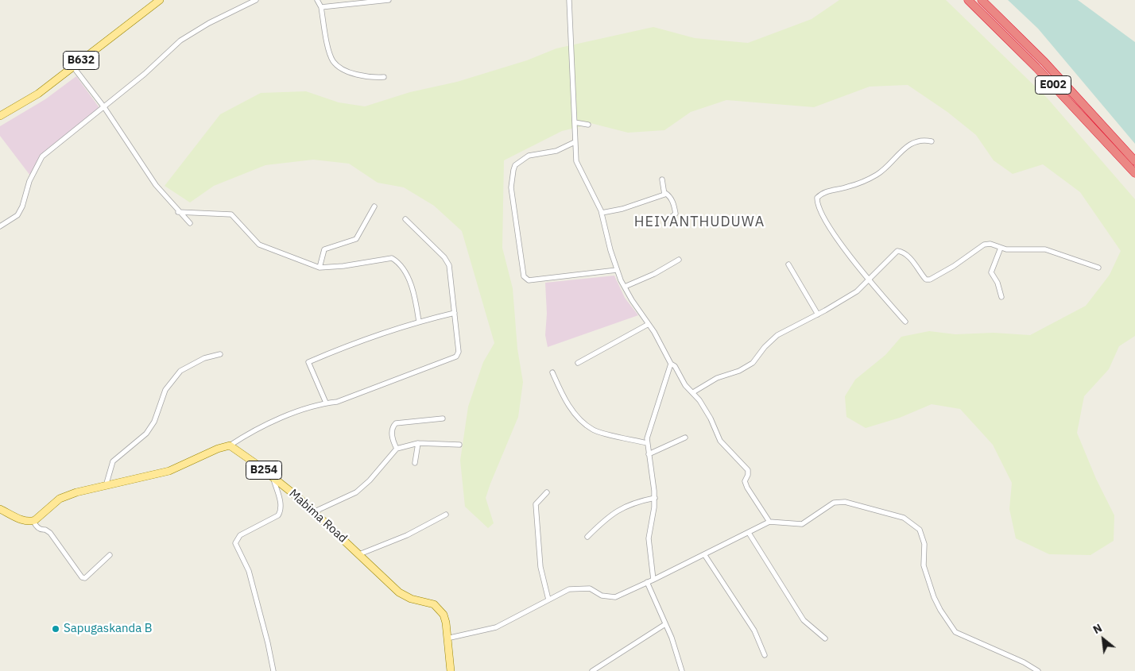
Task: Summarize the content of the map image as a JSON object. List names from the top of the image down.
{
  "streets": {
    "highway": ["E002"],
    "main road": ["B632", "B254", "Mabima Road"]
  },
  "districts": ["HEIYANTHUDUWA"],
  "places": ["Sapugaskanda B"],
  "north": "top left"
}
